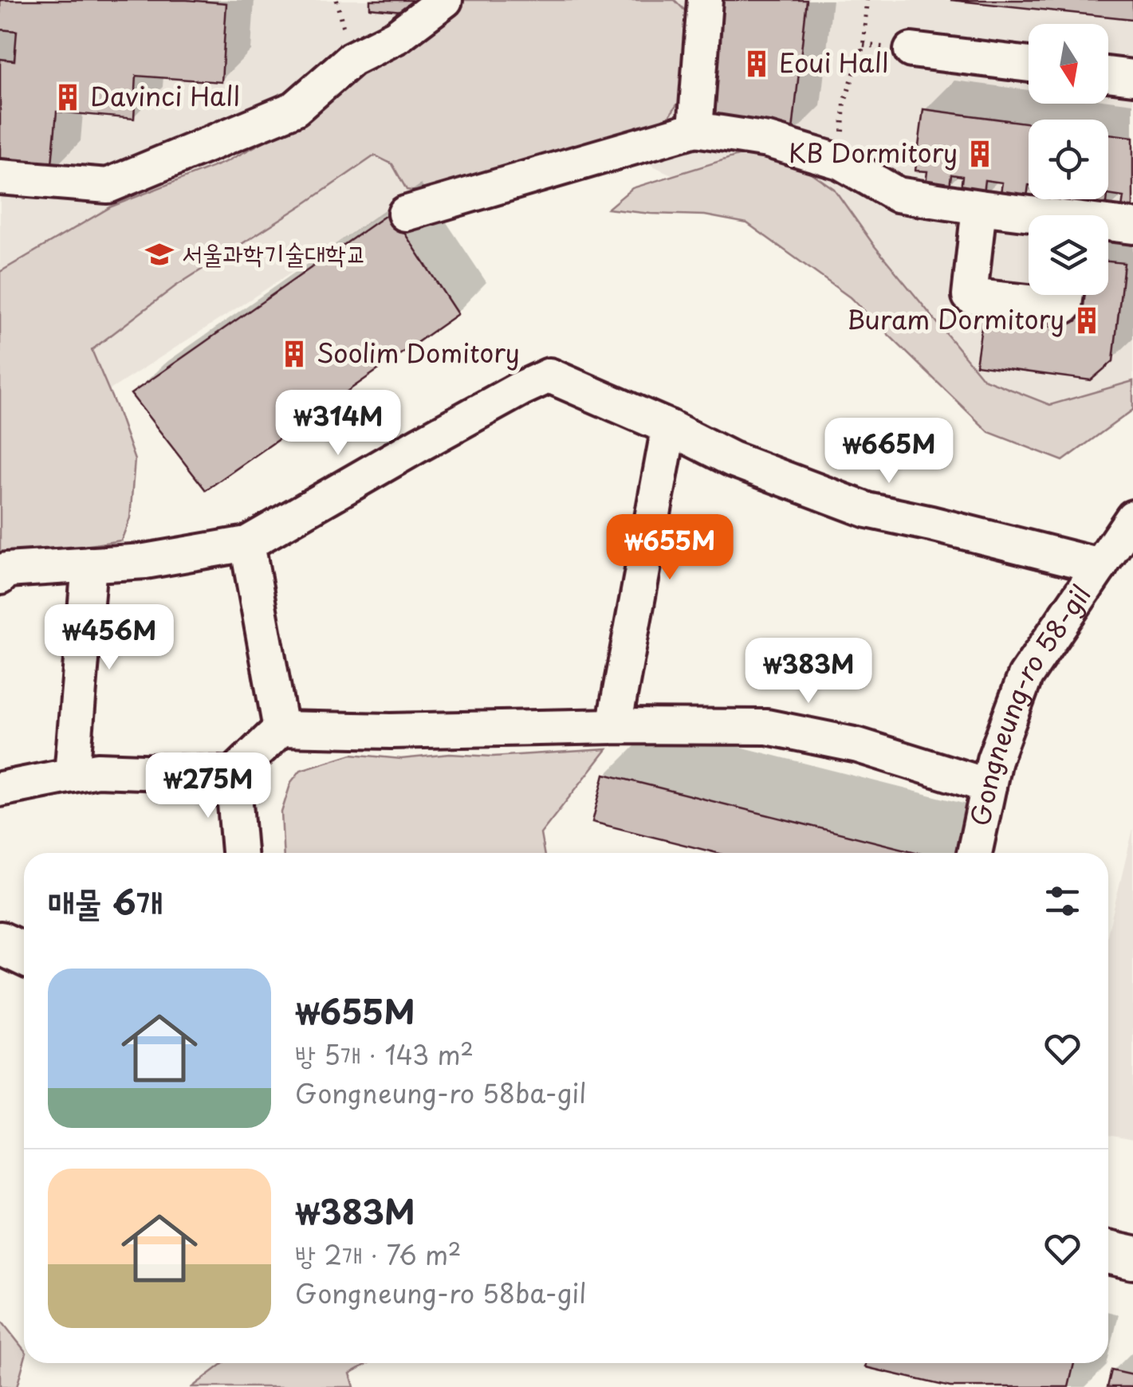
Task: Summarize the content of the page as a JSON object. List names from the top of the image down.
{
  "streets": {
    "street": ["Gongneung-ro 58-gil"]
  },
  "places": {
    "building": [
      "Eoui Hall",
      "Davinci Hall",
      "KB Dormitory",
      "Buram Dormitory",
      "Soolim Domitory"
    ],
    "school or university": ["서울과학기술대학교"]
  },
  "north": "bottom",
  "page": {
    "price": [
      "₩314M",
      "₩665M",
      "₩655M",
      "₩456M",
      "₩383M",
      "₩275M"
    ],
    "heading": "매물 6개",
    "list": [
      {
        "name": "₩655M",
        "note": "방 5개 · 143 m² · Gongneung-ro 58ba-gil"
      },
      {
        "name": "₩383M",
        "note": "방 2개 · 76 m² · Gongneung-ro 58ba-gil"
      }
    ]
  }
}
